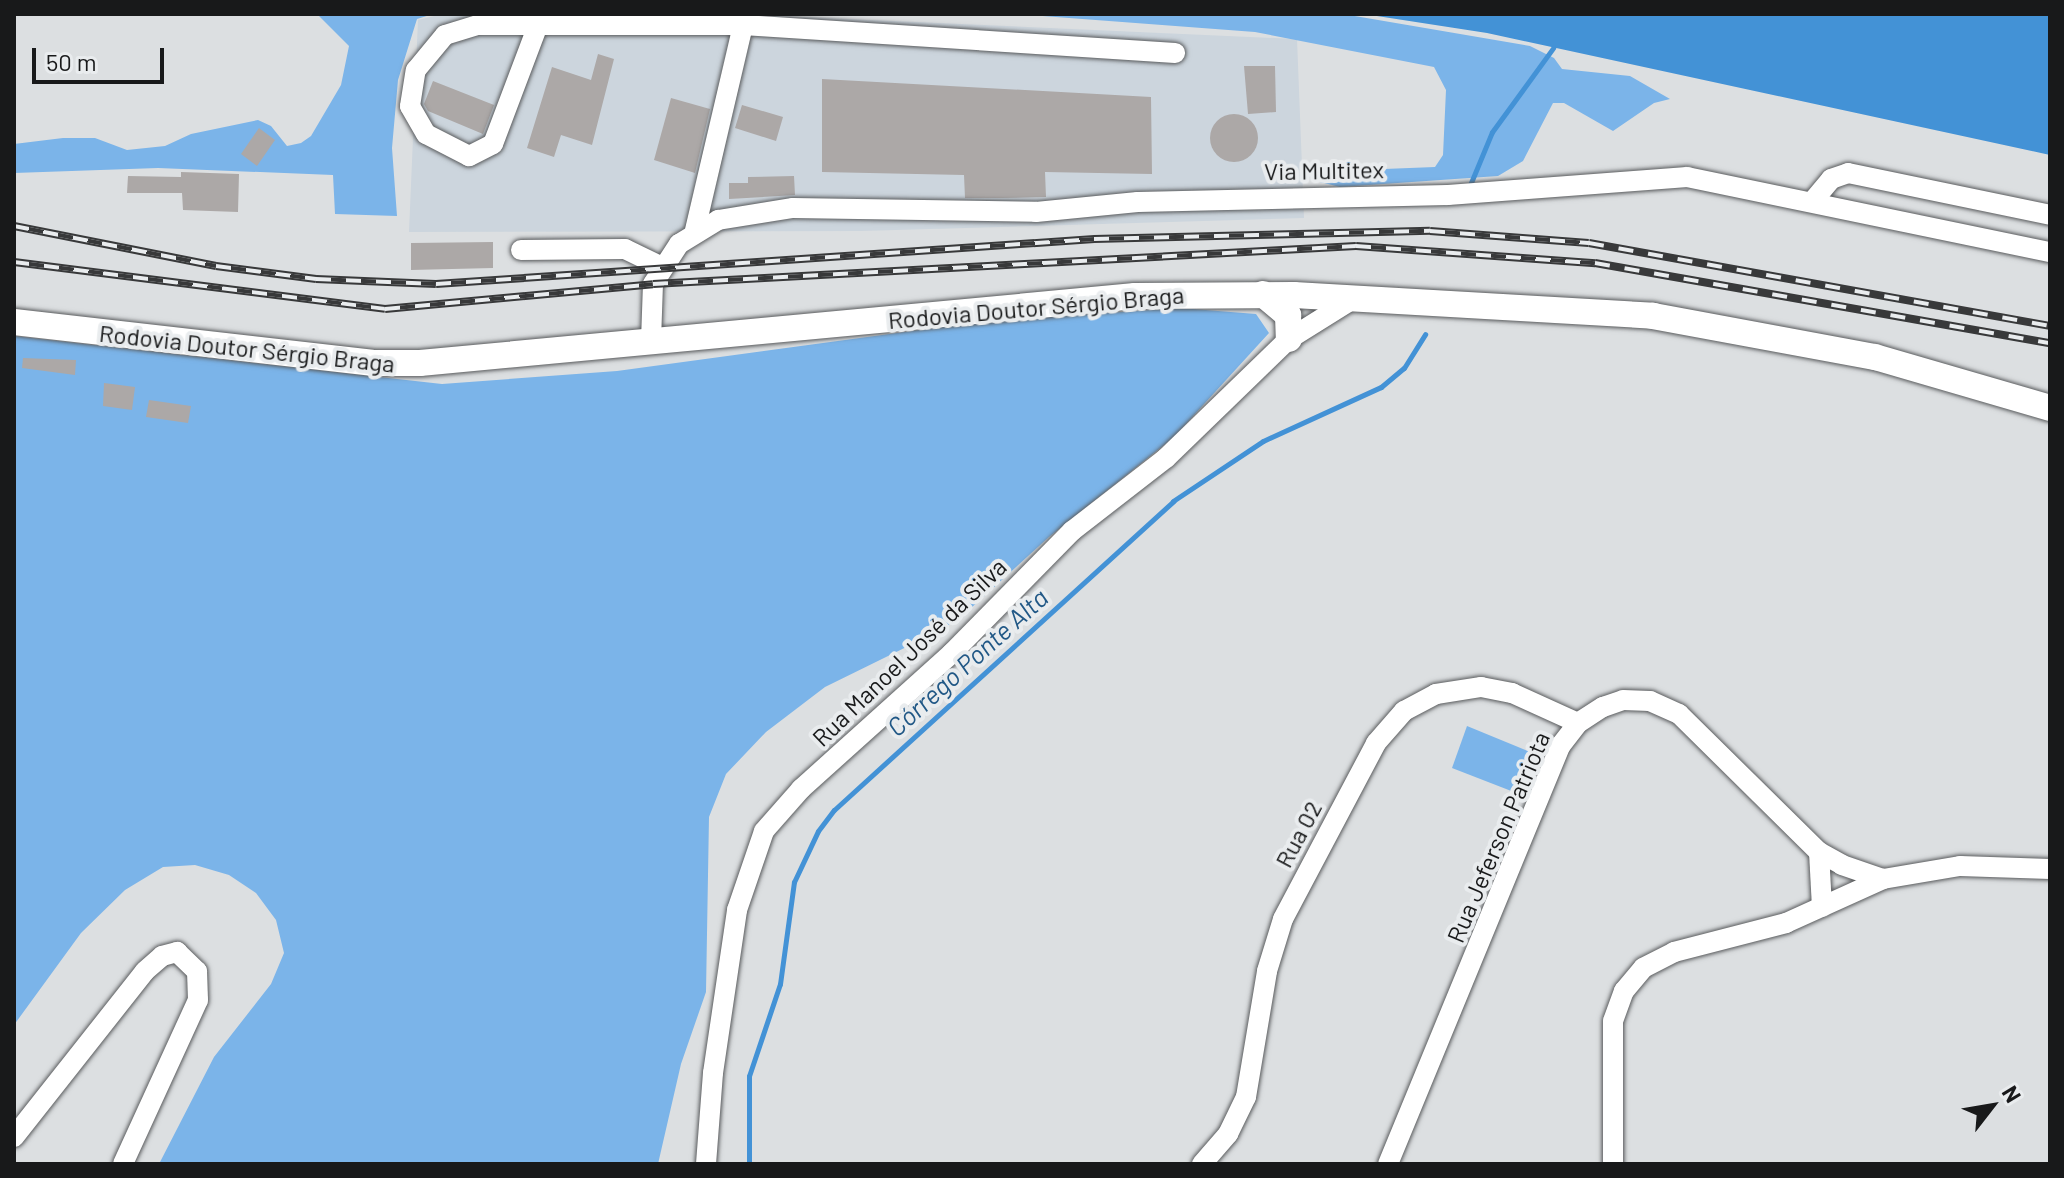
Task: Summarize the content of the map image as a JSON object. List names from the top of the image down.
{
  "streets": {
    "main road": ["Rodovia Doutor Sérgio Braga"],
    "street": [
      "Via Multitex",
      "Rua Manoel José da Silva",
      "Rua 02",
      "Rua Jeferson Patriota"
    ]
  },
  "crossings": [
    ["Rodovia Doutor Sérgio Braga", "Rua Manoel José da Silva"],
    ["Rua 02", "Rua Jeferson Patriota"]
  ],
  "water": ["Córrego Ponte Alta"],
  "scale_bar": "50 m",
  "north": "top right"
}
